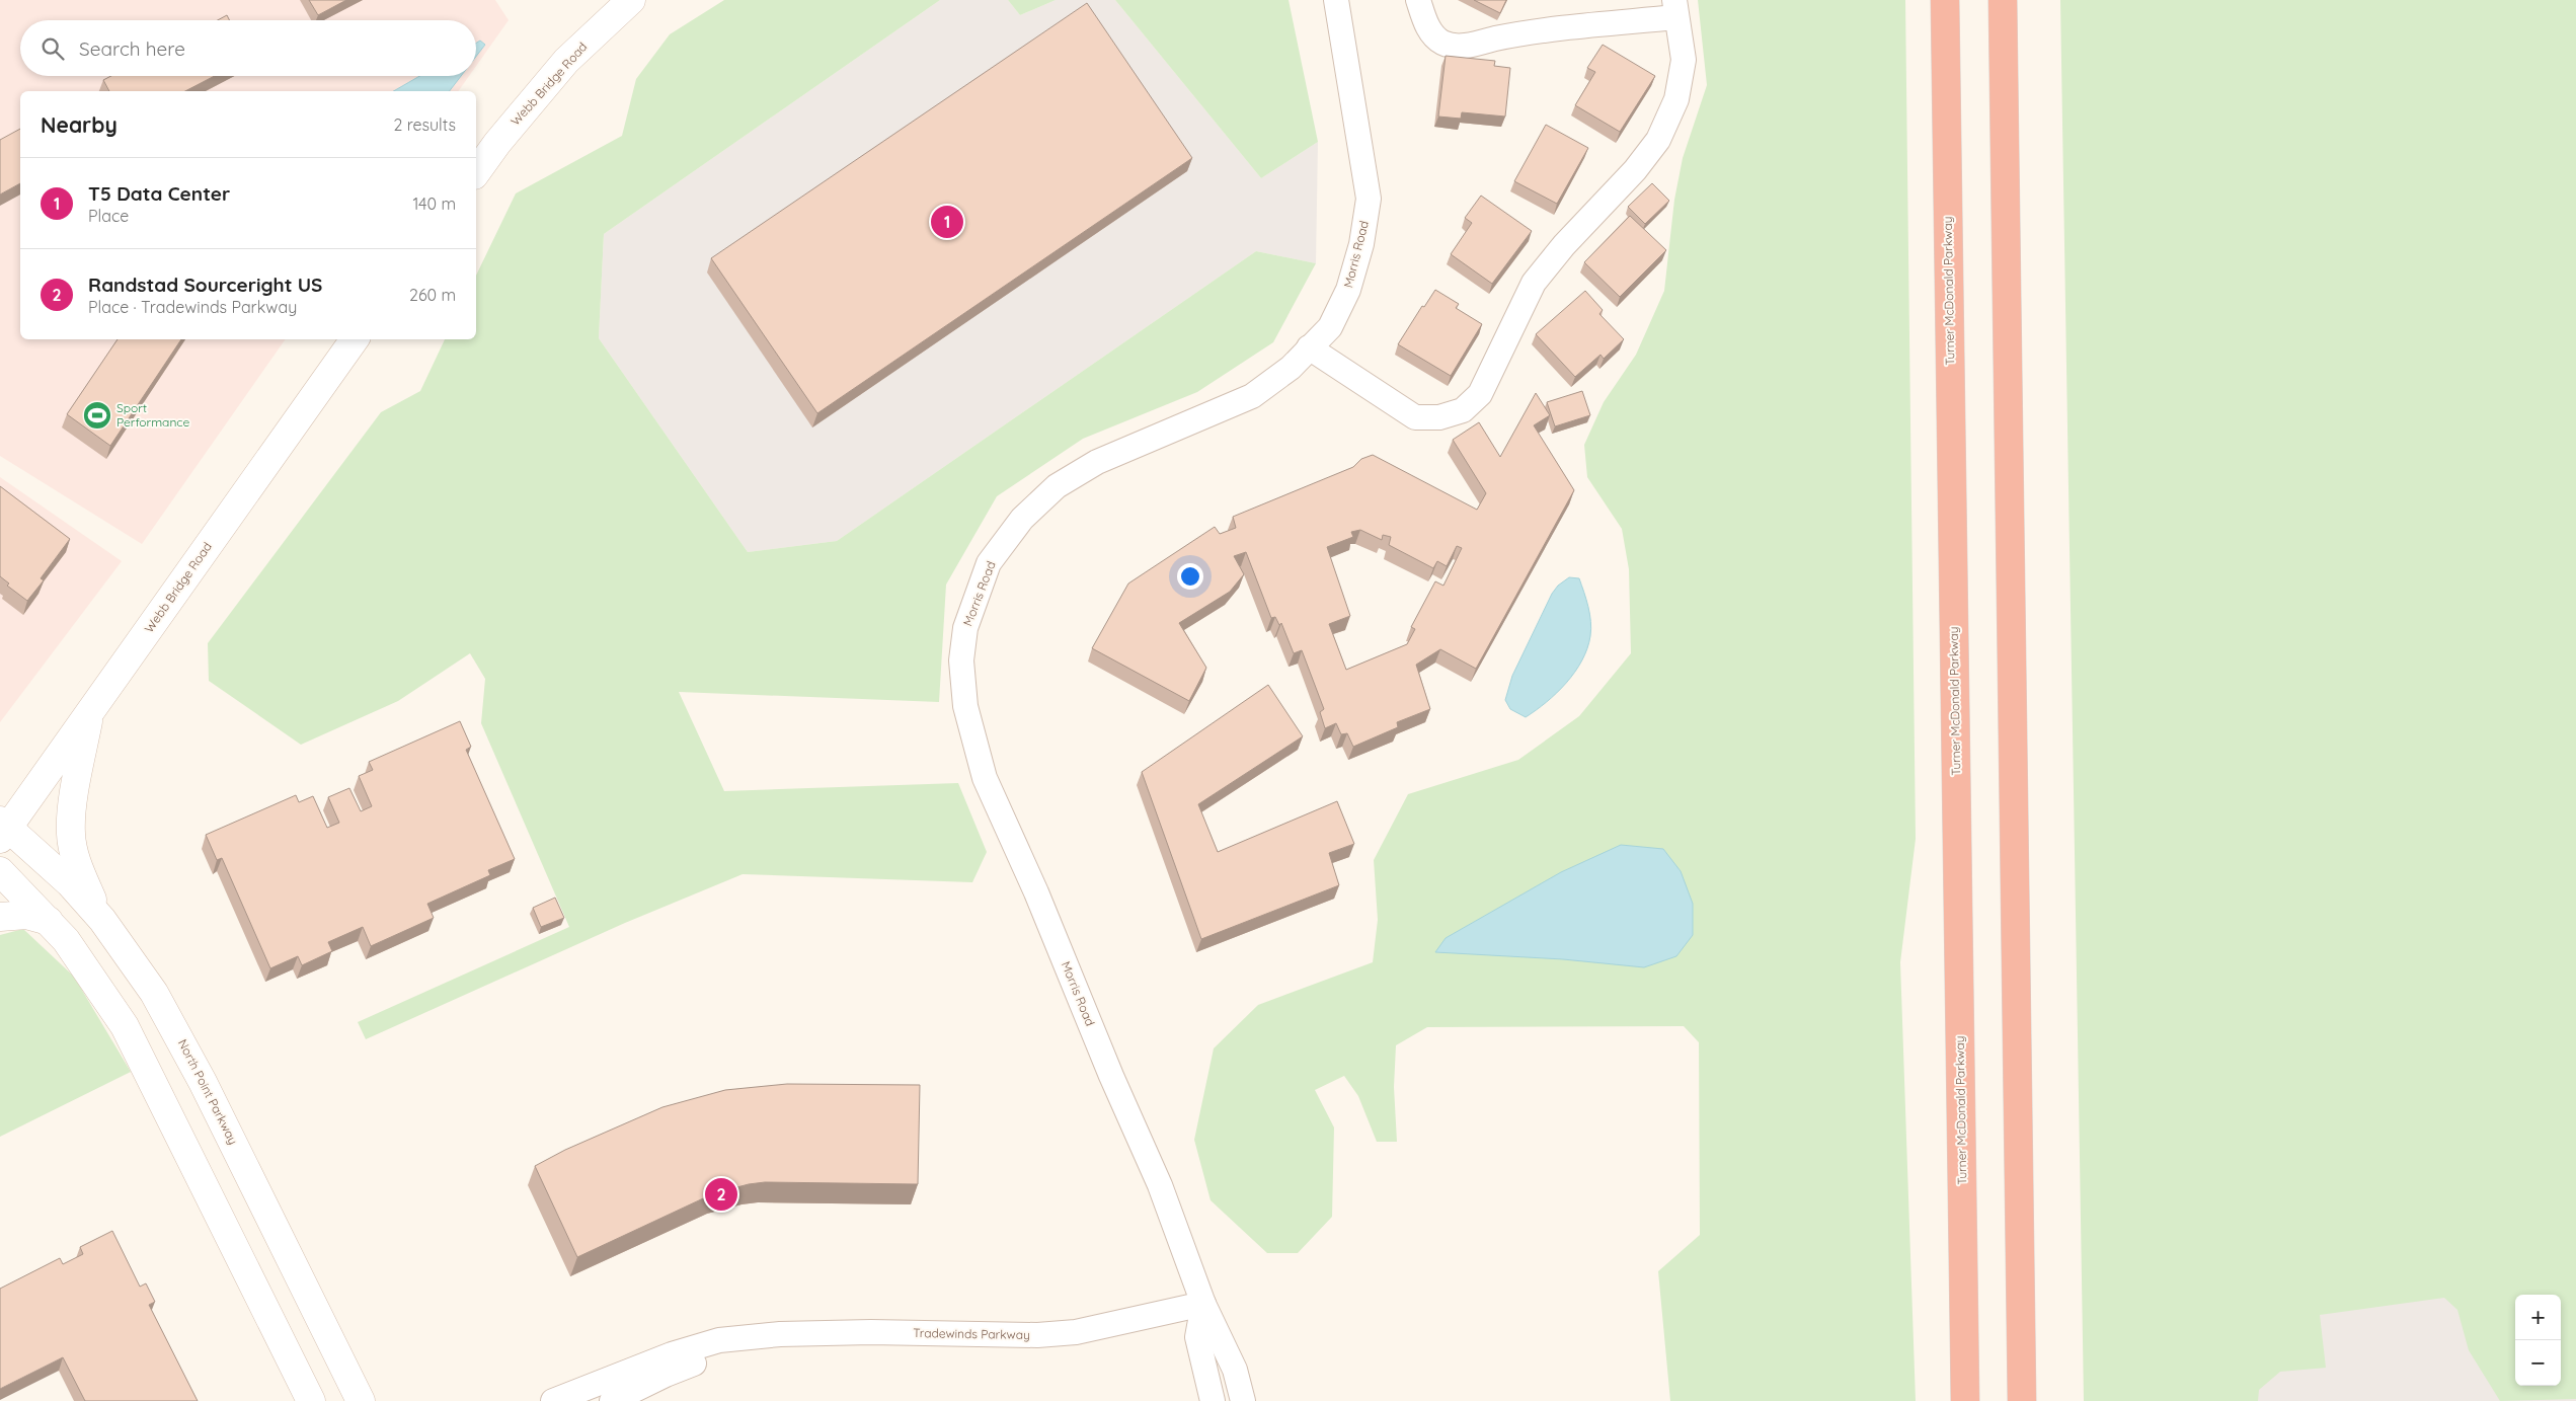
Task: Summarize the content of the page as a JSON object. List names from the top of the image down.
{
  "streets": {
    "highway": ["Turner McDonald Parkway"],
    "street": [
      "Webb Bridge Road",
      "Morris Road",
      "North Point Parkway",
      "Tradewinds Parkway"
    ]
  },
  "crossings": [
    ["Webb Bridge Road", "North Point Parkway"],
    ["Morris Road", "Tradewinds Parkway"]
  ],
  "places": {
    "sports": ["Sport Performance"]
  },
  "page": {
    "search": "Search here",
    "heading": ["Nearby", "2 results"],
    "list": [
      {
        "mark": "1",
        "name": "T5 Data Center",
        "note": "Place",
        "value": "140 m"
      },
      {
        "mark": "2",
        "name": "Randstad Sourceright US",
        "note": "Place · Tradewinds Parkway",
        "value": "260 m"
      }
    ],
    "pins": ["1", "2"],
    "map_buttons": ["+", "−"]
  }
}
